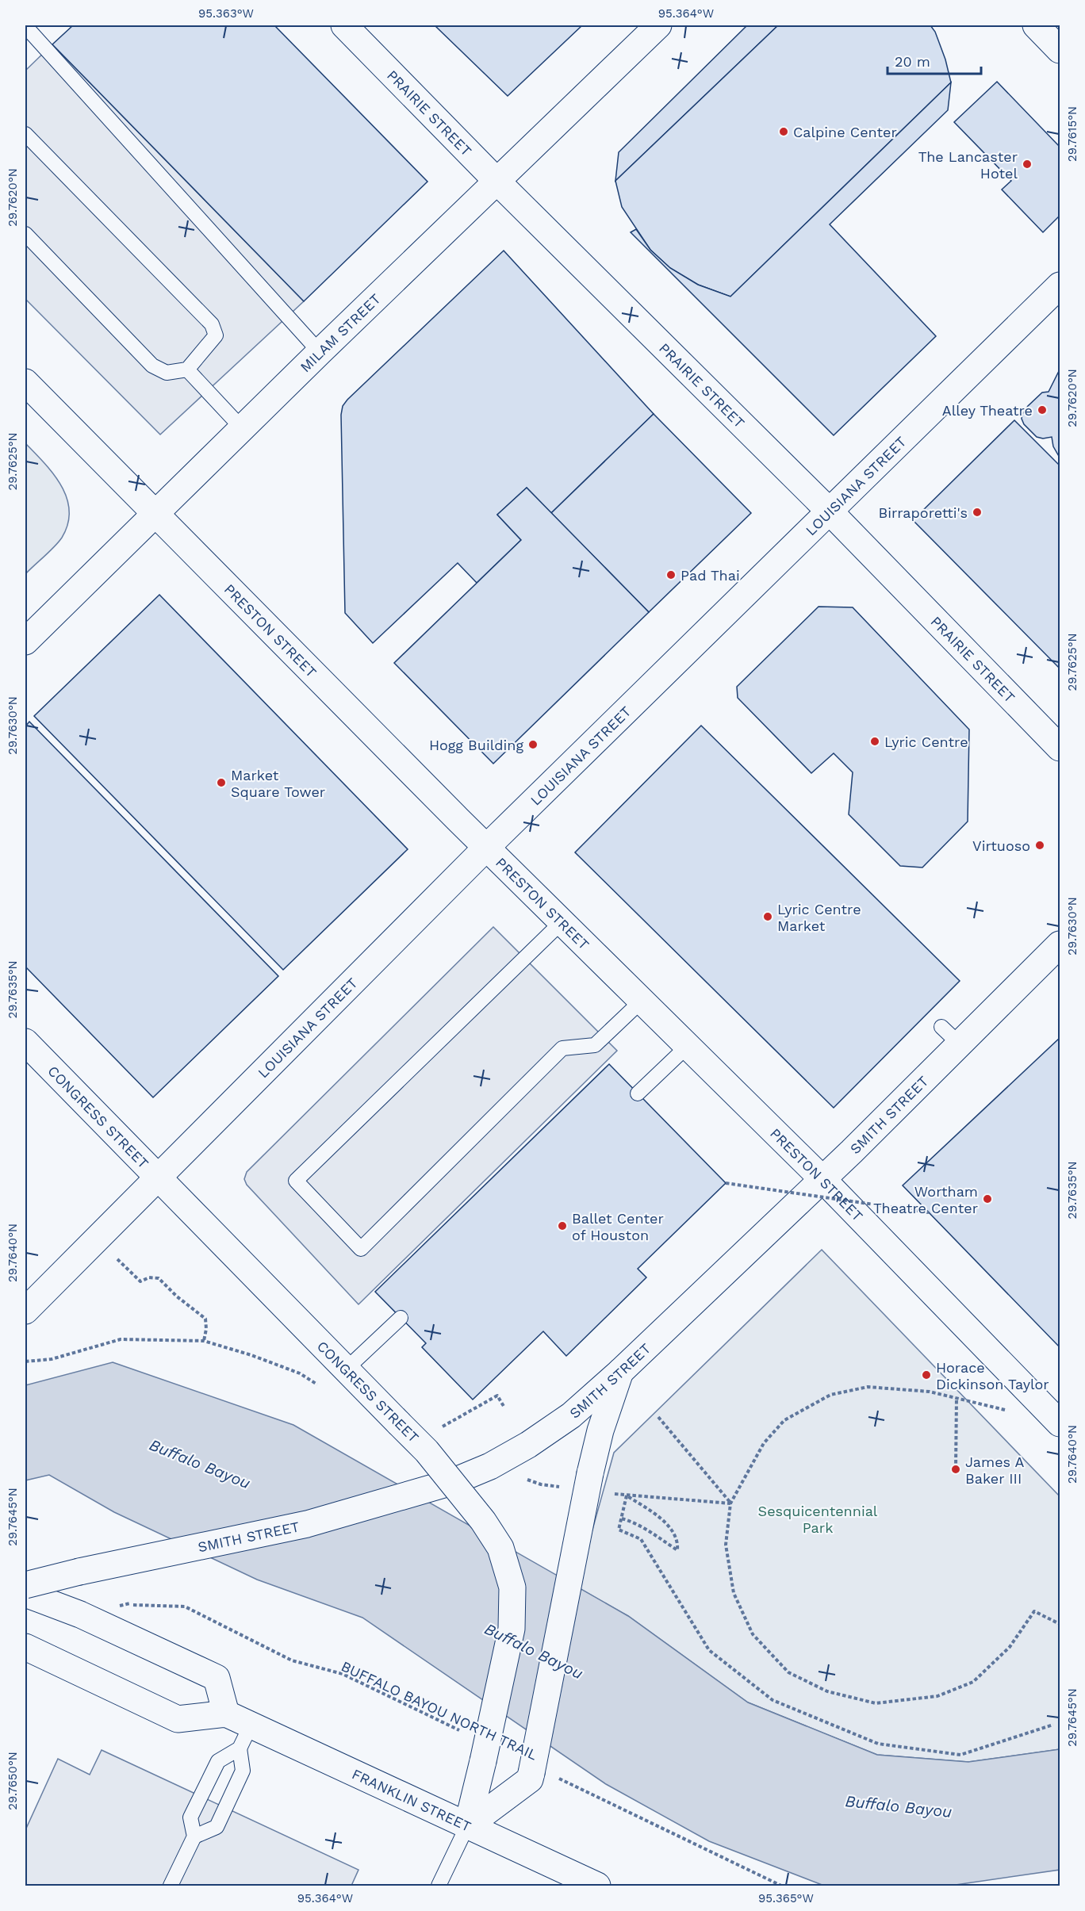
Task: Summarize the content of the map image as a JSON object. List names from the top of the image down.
{
  "streets": {
    "main road": [
      "PRAIRIE STREET",
      "MILAM STREET",
      "LOUISIANA STREET",
      "PRESTON STREET",
      "SMITH STREET",
      "CONGRESS STREET",
      "FRANKLIN STREET"
    ],
    "path": ["BUFFALO BAYOU NORTH TRAIL"]
  },
  "crossings": [
    ["PRAIRIE STREET", "MILAM STREET"],
    ["PRAIRIE STREET", "LOUISIANA STREET"],
    ["MILAM STREET", "PRESTON STREET"],
    ["LOUISIANA STREET", "PRESTON STREET"],
    ["LOUISIANA STREET", "CONGRESS STREET"],
    ["PRESTON STREET", "SMITH STREET"],
    ["SMITH STREET", "CONGRESS STREET"],
    ["CONGRESS STREET", "FRANKLIN STREET"]
  ],
  "water": ["Buffalo Bayou"],
  "parks": ["Sesquicentennial Park"],
  "places": [
    "Calpine Center",
    "The Lancaster Hotel",
    "Alley Theatre",
    "Birraporetti's",
    "Pad Thai",
    "Lyric Centre",
    "Hogg Building",
    "Market Square Tower",
    "Virtuoso",
    "Lyric Centre Market",
    "Wortham Theatre Center",
    "Ballet Center of Houston",
    "Horace Dickinson Taylor",
    "James A Baker III"
  ],
  "scale_bar": "20 m",
  "coordinates": [
    "95.363°W",
    "95.364°W",
    "29.7615°N",
    "29.7620°N",
    "29.7625°N",
    "29.7630°N",
    "29.7635°N",
    "29.7640°N",
    "29.7645°N",
    "29.7650°N",
    "95.365°W"
  ]
}
